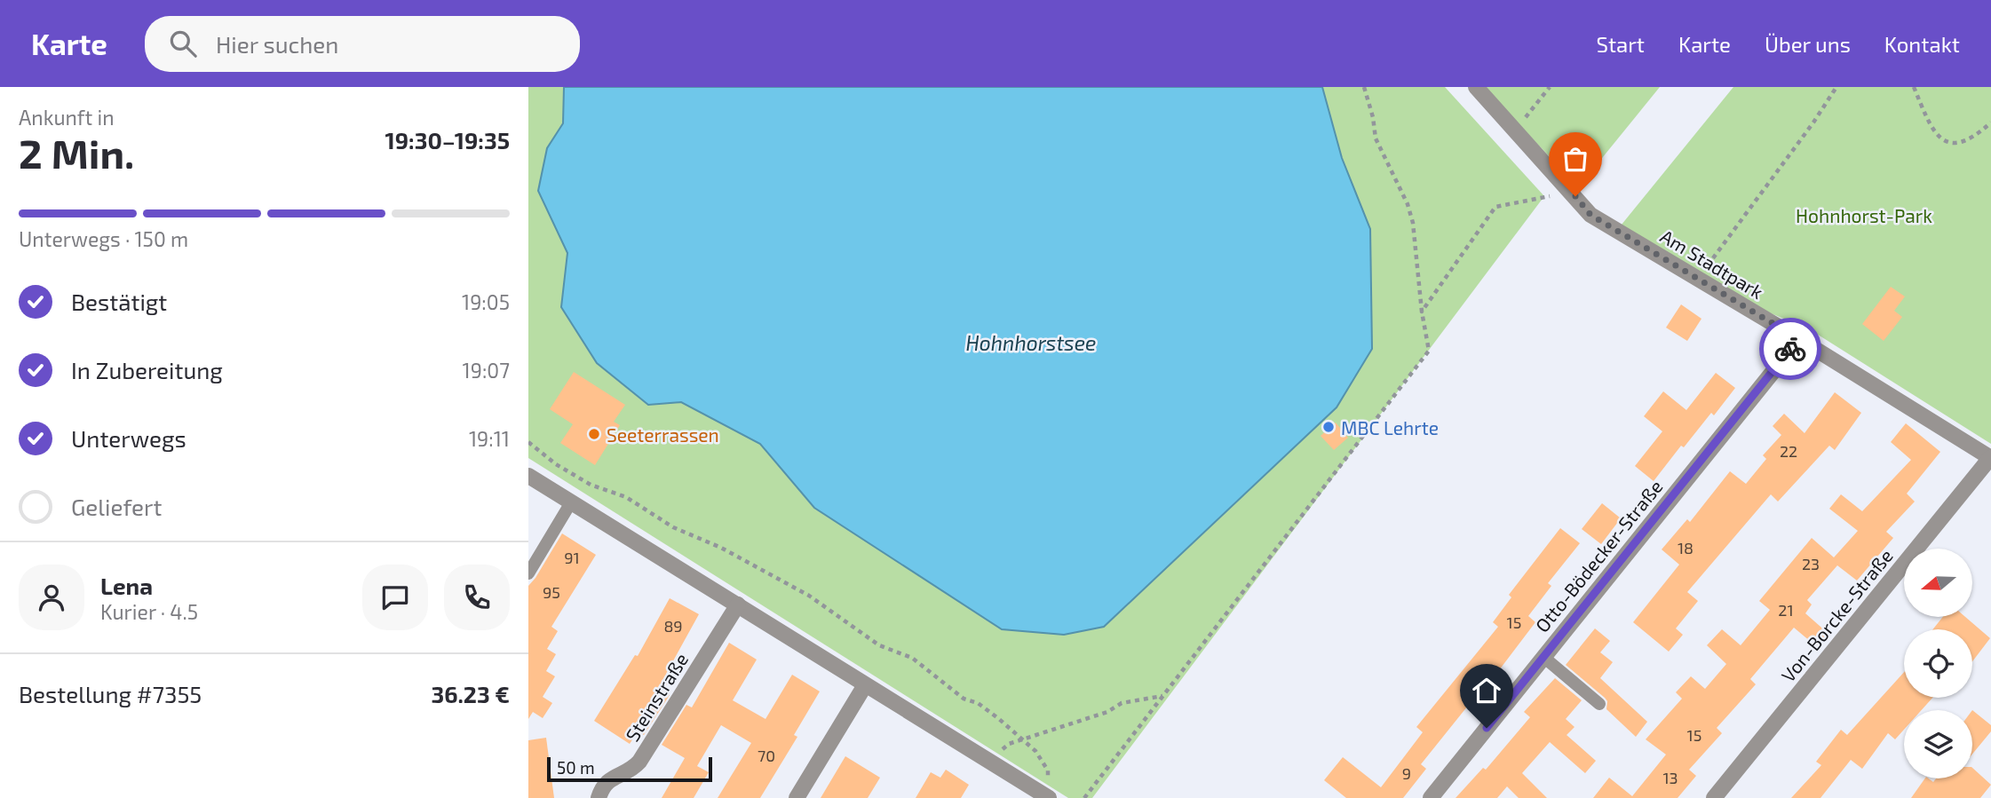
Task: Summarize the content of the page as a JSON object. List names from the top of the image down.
{
  "streets": {
    "street": [
      "Am Stadtpark",
      "Otto-Bödecker-Straße",
      "Von-Borcke-Straße",
      "Steinstraße"
    ]
  },
  "crossings": [
    ["Am Stadtpark", "Otto-Bödecker-Straße"],
    ["Am Stadtpark", "Von-Borcke-Straße"]
  ],
  "water": ["Hohnhorstsee"],
  "parks": ["Hohnhorst-Park"],
  "places": ["MBC Lehrte", "Seeterrassen"],
  "house_numbers": [
    "22",
    "18",
    "91",
    "23",
    "95",
    "21",
    "15",
    "89",
    "15",
    "70",
    "9",
    "13"
  ],
  "scale_bar": "50 m",
  "north": "left",
  "page": {
    "header": "Karte",
    "search": "Hier suchen",
    "nav": [
      "Start",
      "Karte",
      "Über uns",
      "Kontakt"
    ],
    "heading": ["2 Min.", "Ankunft in", "19:30–19:35"],
    "panel": [
      "Lena",
      "Kurier · 4.5",
      "Bestellung #7355",
      "36.23 €"
    ],
    "bar": "Unterwegs · 150 m",
    "list": [
      ["Bestätigt", "19:05"],
      ["In Zubereitung", "19:07"],
      ["Unterwegs", "19:11"],
      "Geliefert"
    ],
    "scale": "50 m"
  }
}
